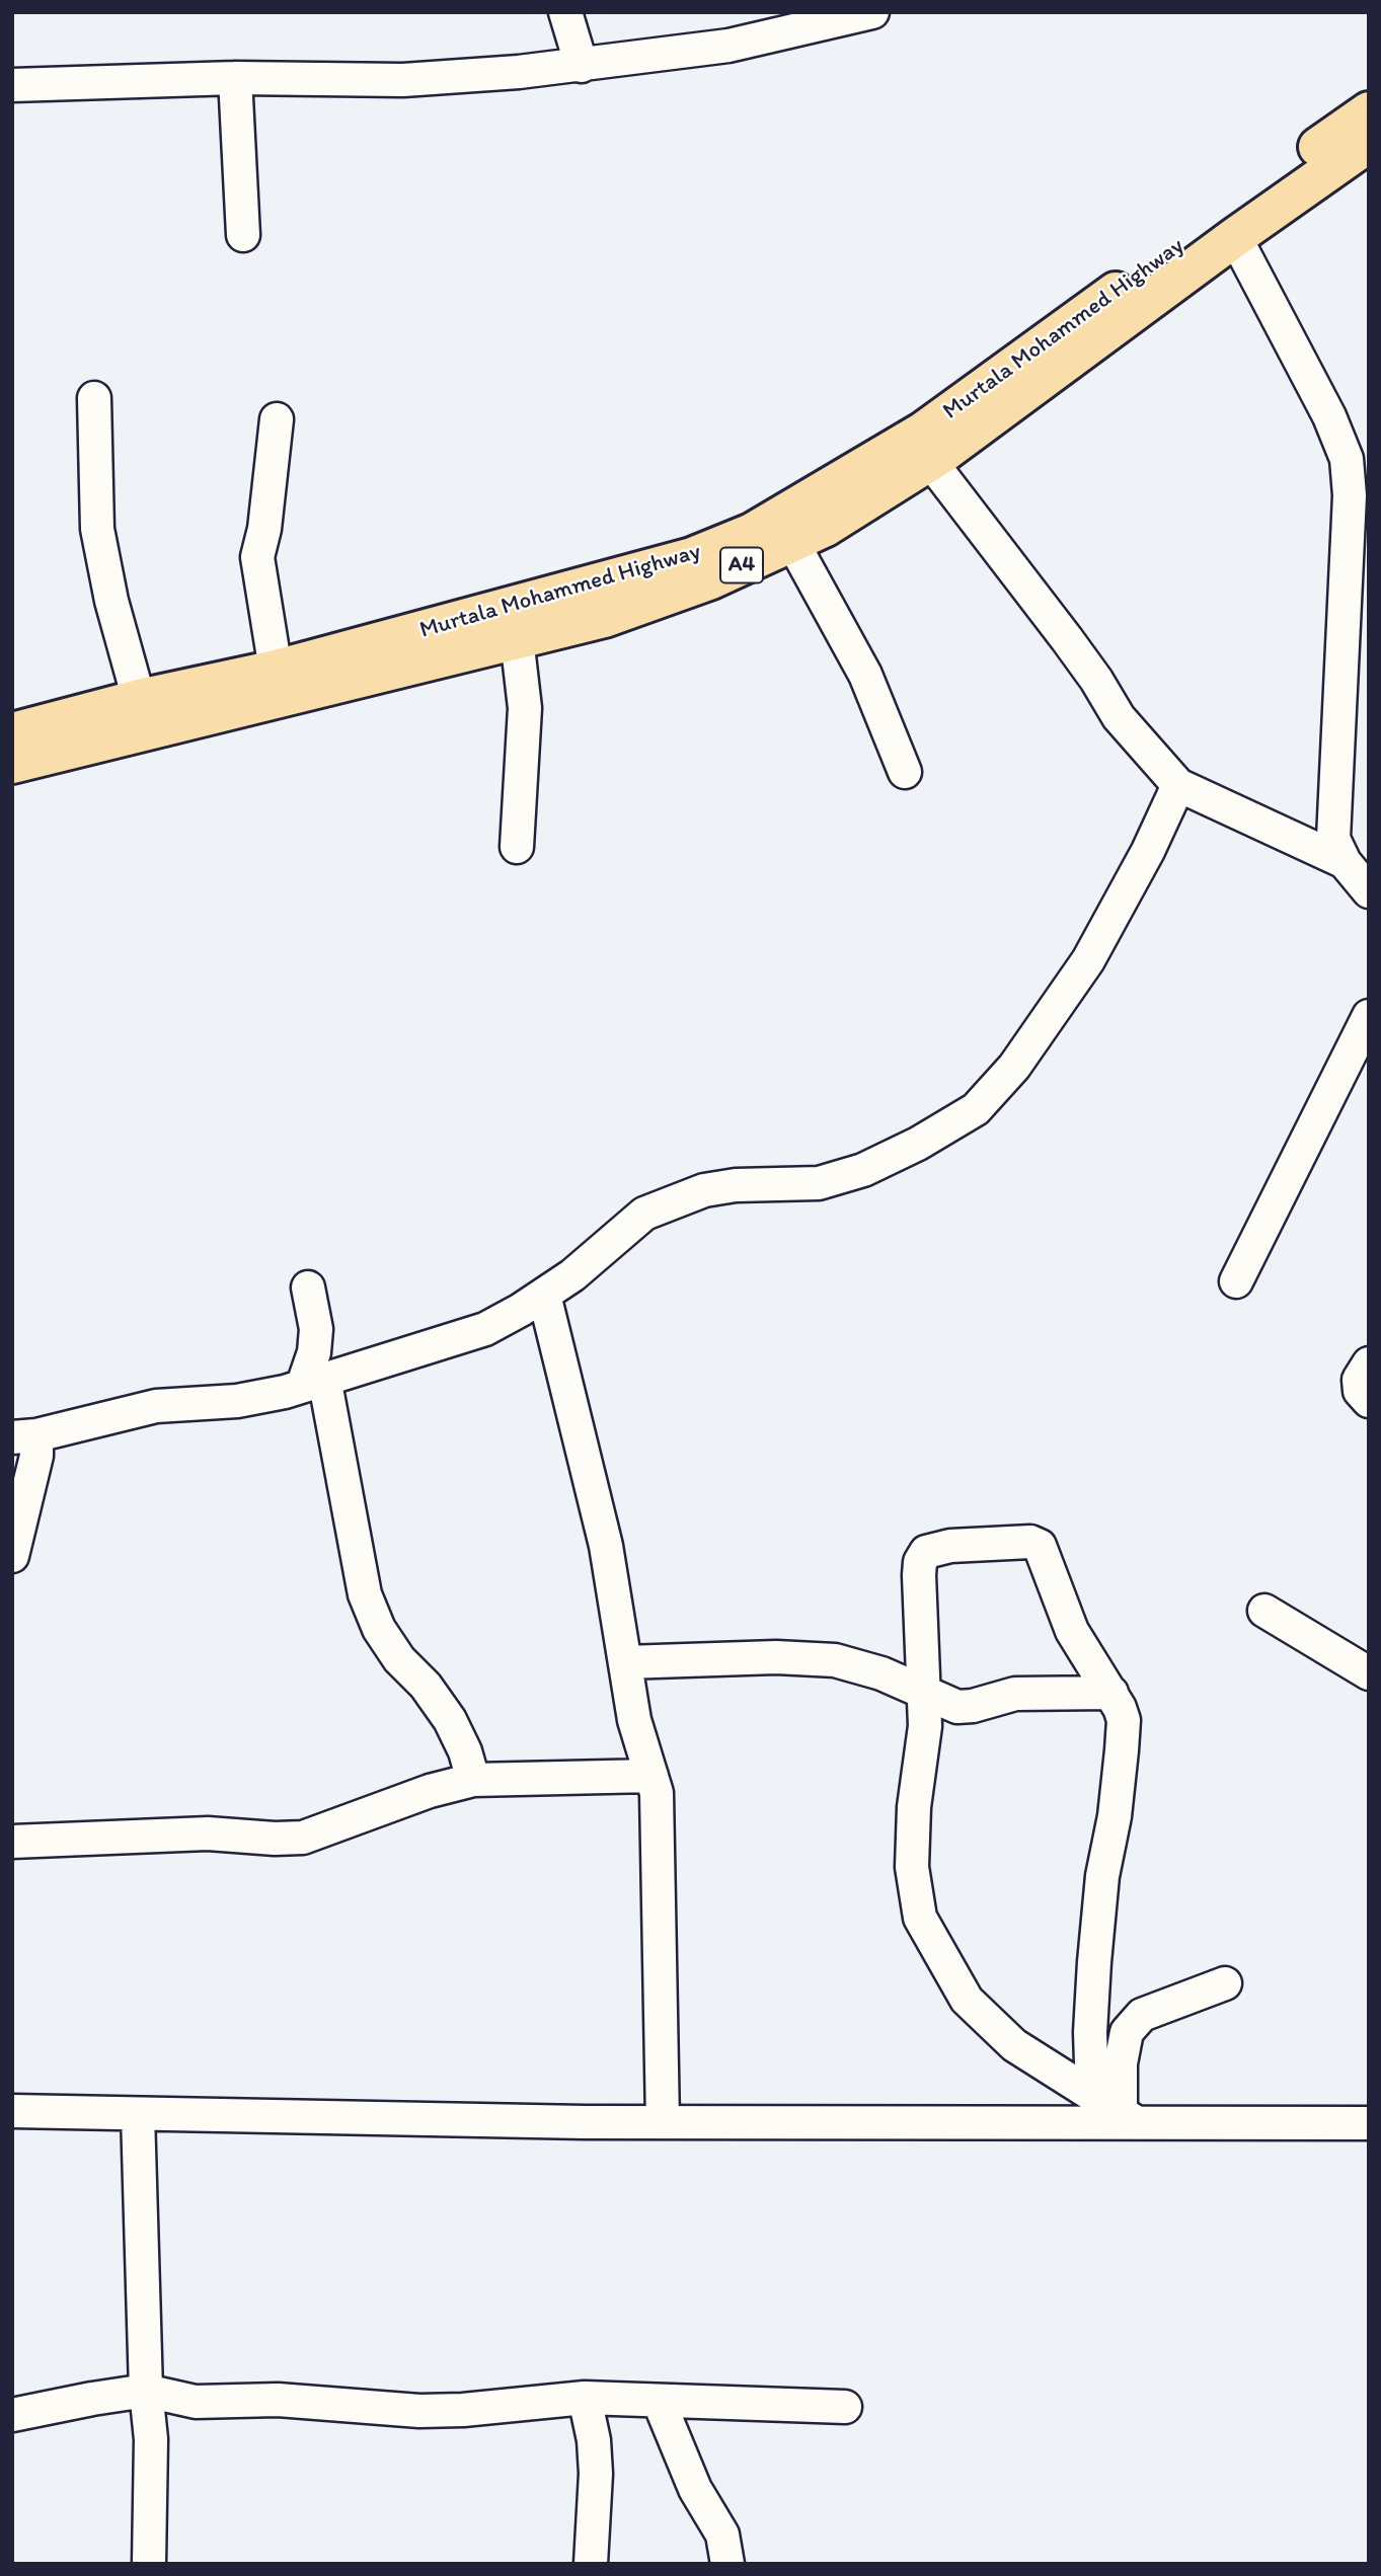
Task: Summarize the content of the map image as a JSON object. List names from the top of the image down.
{
  "streets": {
    "highway": ["Murtala Mohammed Highway", "A4"]
  }
}
